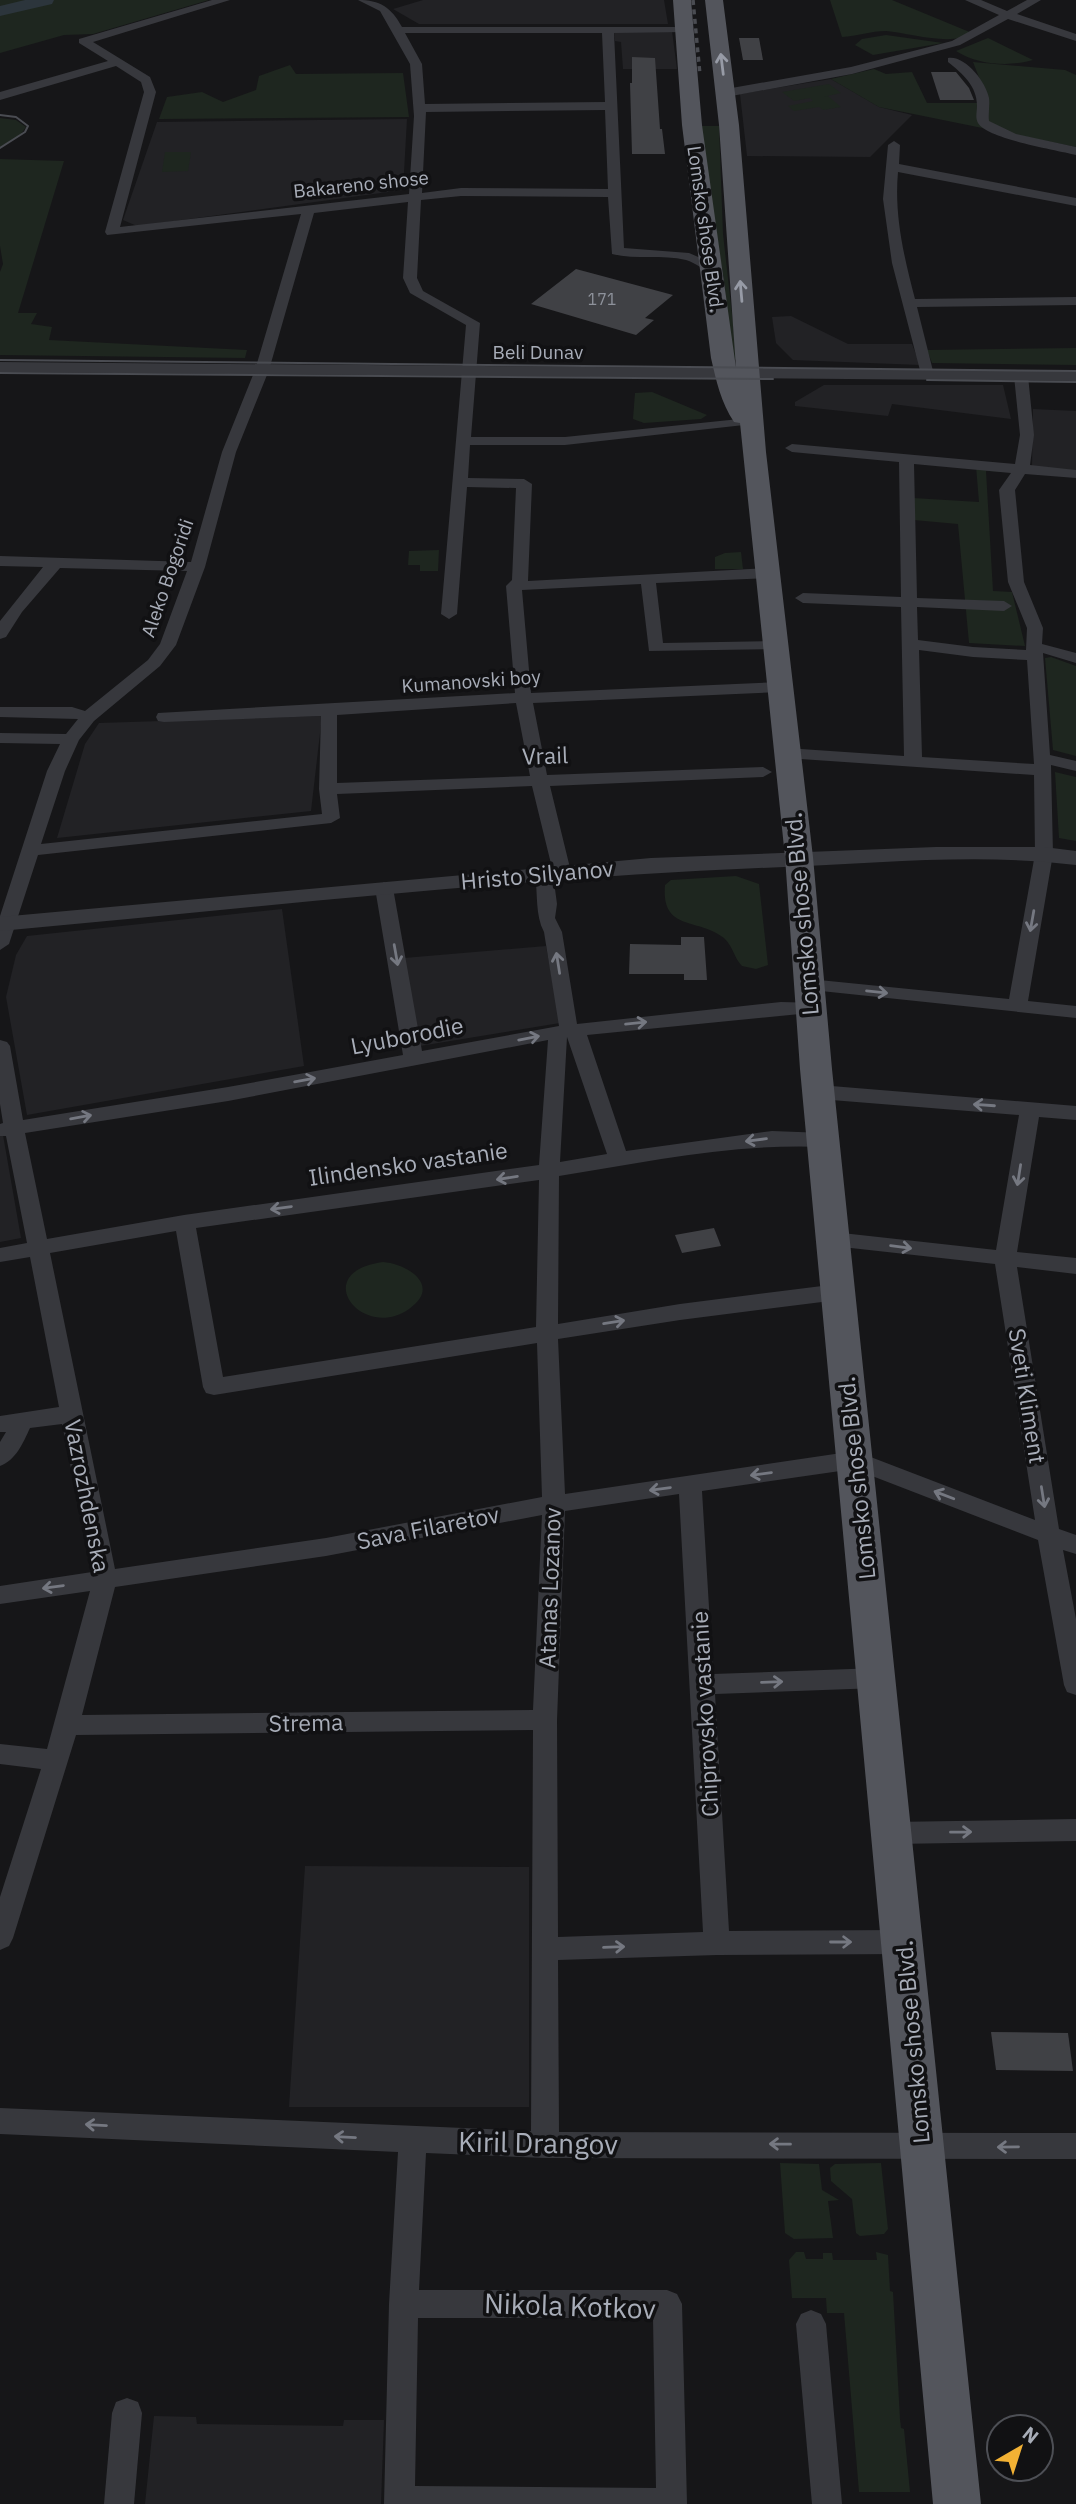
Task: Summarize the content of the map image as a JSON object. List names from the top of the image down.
{
  "streets": {
    "main road": ["Lomsko shose Blvd."],
    "street": [
      "Bakareno shose",
      "Beli Dunav",
      "Aleko Bogoridi",
      "Kumanovski boy",
      "Vrail",
      "Hristo Silyanov",
      "Lyuborodie",
      "Ilindensko vastanie",
      "Sveti Kliment",
      "Vazrozhdenska",
      "Sava Filaretov",
      "Atanas Lozanov",
      "Chiprovsko vastanie",
      "Strema",
      "Kiril Drangov",
      "Nikola Kotkov"
    ]
  },
  "crossings": [
    ["Bakareno shose", "Aleko Bogoridi"],
    ["Lomsko shose Blvd.", "Beli Dunav"],
    ["Lomsko shose Blvd.", "Kumanovski boy"],
    ["Lomsko shose Blvd.", "Hristo Silyanov"],
    ["Lomsko shose Blvd.", "Lyuborodie"],
    ["Lomsko shose Blvd.", "Ilindensko vastanie"],
    ["Lomsko shose Blvd.", "Sava Filaretov"],
    ["Lomsko shose Blvd.", "Kiril Drangov"],
    ["Beli Dunav", "Aleko Bogoridi"],
    ["Aleko Bogoridi", "Hristo Silyanov"],
    ["Lyuborodie", "Vazrozhdenska"],
    ["Lyuborodie", "Atanas Lozanov"],
    ["Ilindensko vastanie", "Vazrozhdenska"],
    ["Ilindensko vastanie", "Atanas Lozanov"],
    ["Vazrozhdenska", "Sava Filaretov"],
    ["Vazrozhdenska", "Strema"],
    ["Sava Filaretov", "Atanas Lozanov"],
    ["Sava Filaretov", "Chiprovsko vastanie"],
    ["Atanas Lozanov", "Strema"],
    ["Atanas Lozanov", "Kiril Drangov"]
  ],
  "one_way": ["Lyuborodie", "Sveti Kliment", "Kiril Drangov"],
  "house_numbers": ["171"],
  "north": "top right"
}
